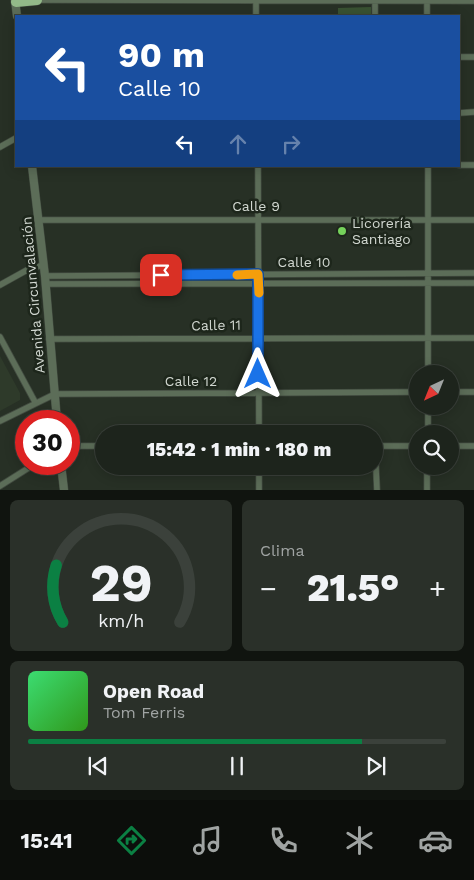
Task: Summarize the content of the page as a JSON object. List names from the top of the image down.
{
  "streets": {
    "street": [
      "Calle 9",
      "Calle 10",
      "Avenida Circunvalación",
      "Calle 11",
      "Calle 12"
    ]
  },
  "crossings": [
    ["Calle 9", "Avenida Circunvalación"],
    ["Calle 10", "Avenida Circunvalación"],
    ["Avenida Circunvalación", "Calle 11"],
    ["Avenida Circunvalación", "Calle 12"]
  ],
  "places": ["Licorería Santiago"],
  "north": "bottom left",
  "page": {
    "turn": ["90 m", "Calle 10"],
    "limit": "30",
    "trip": "15:42 · 1 min · 180 m",
    "tile": "Clima",
    "heat": ["−", "21.5°", "+"],
    "song": ["Open Road", "Tom Ferris"],
    "tabs": "15:41",
    "gauge": ["29", "km/h"]
  }
}
